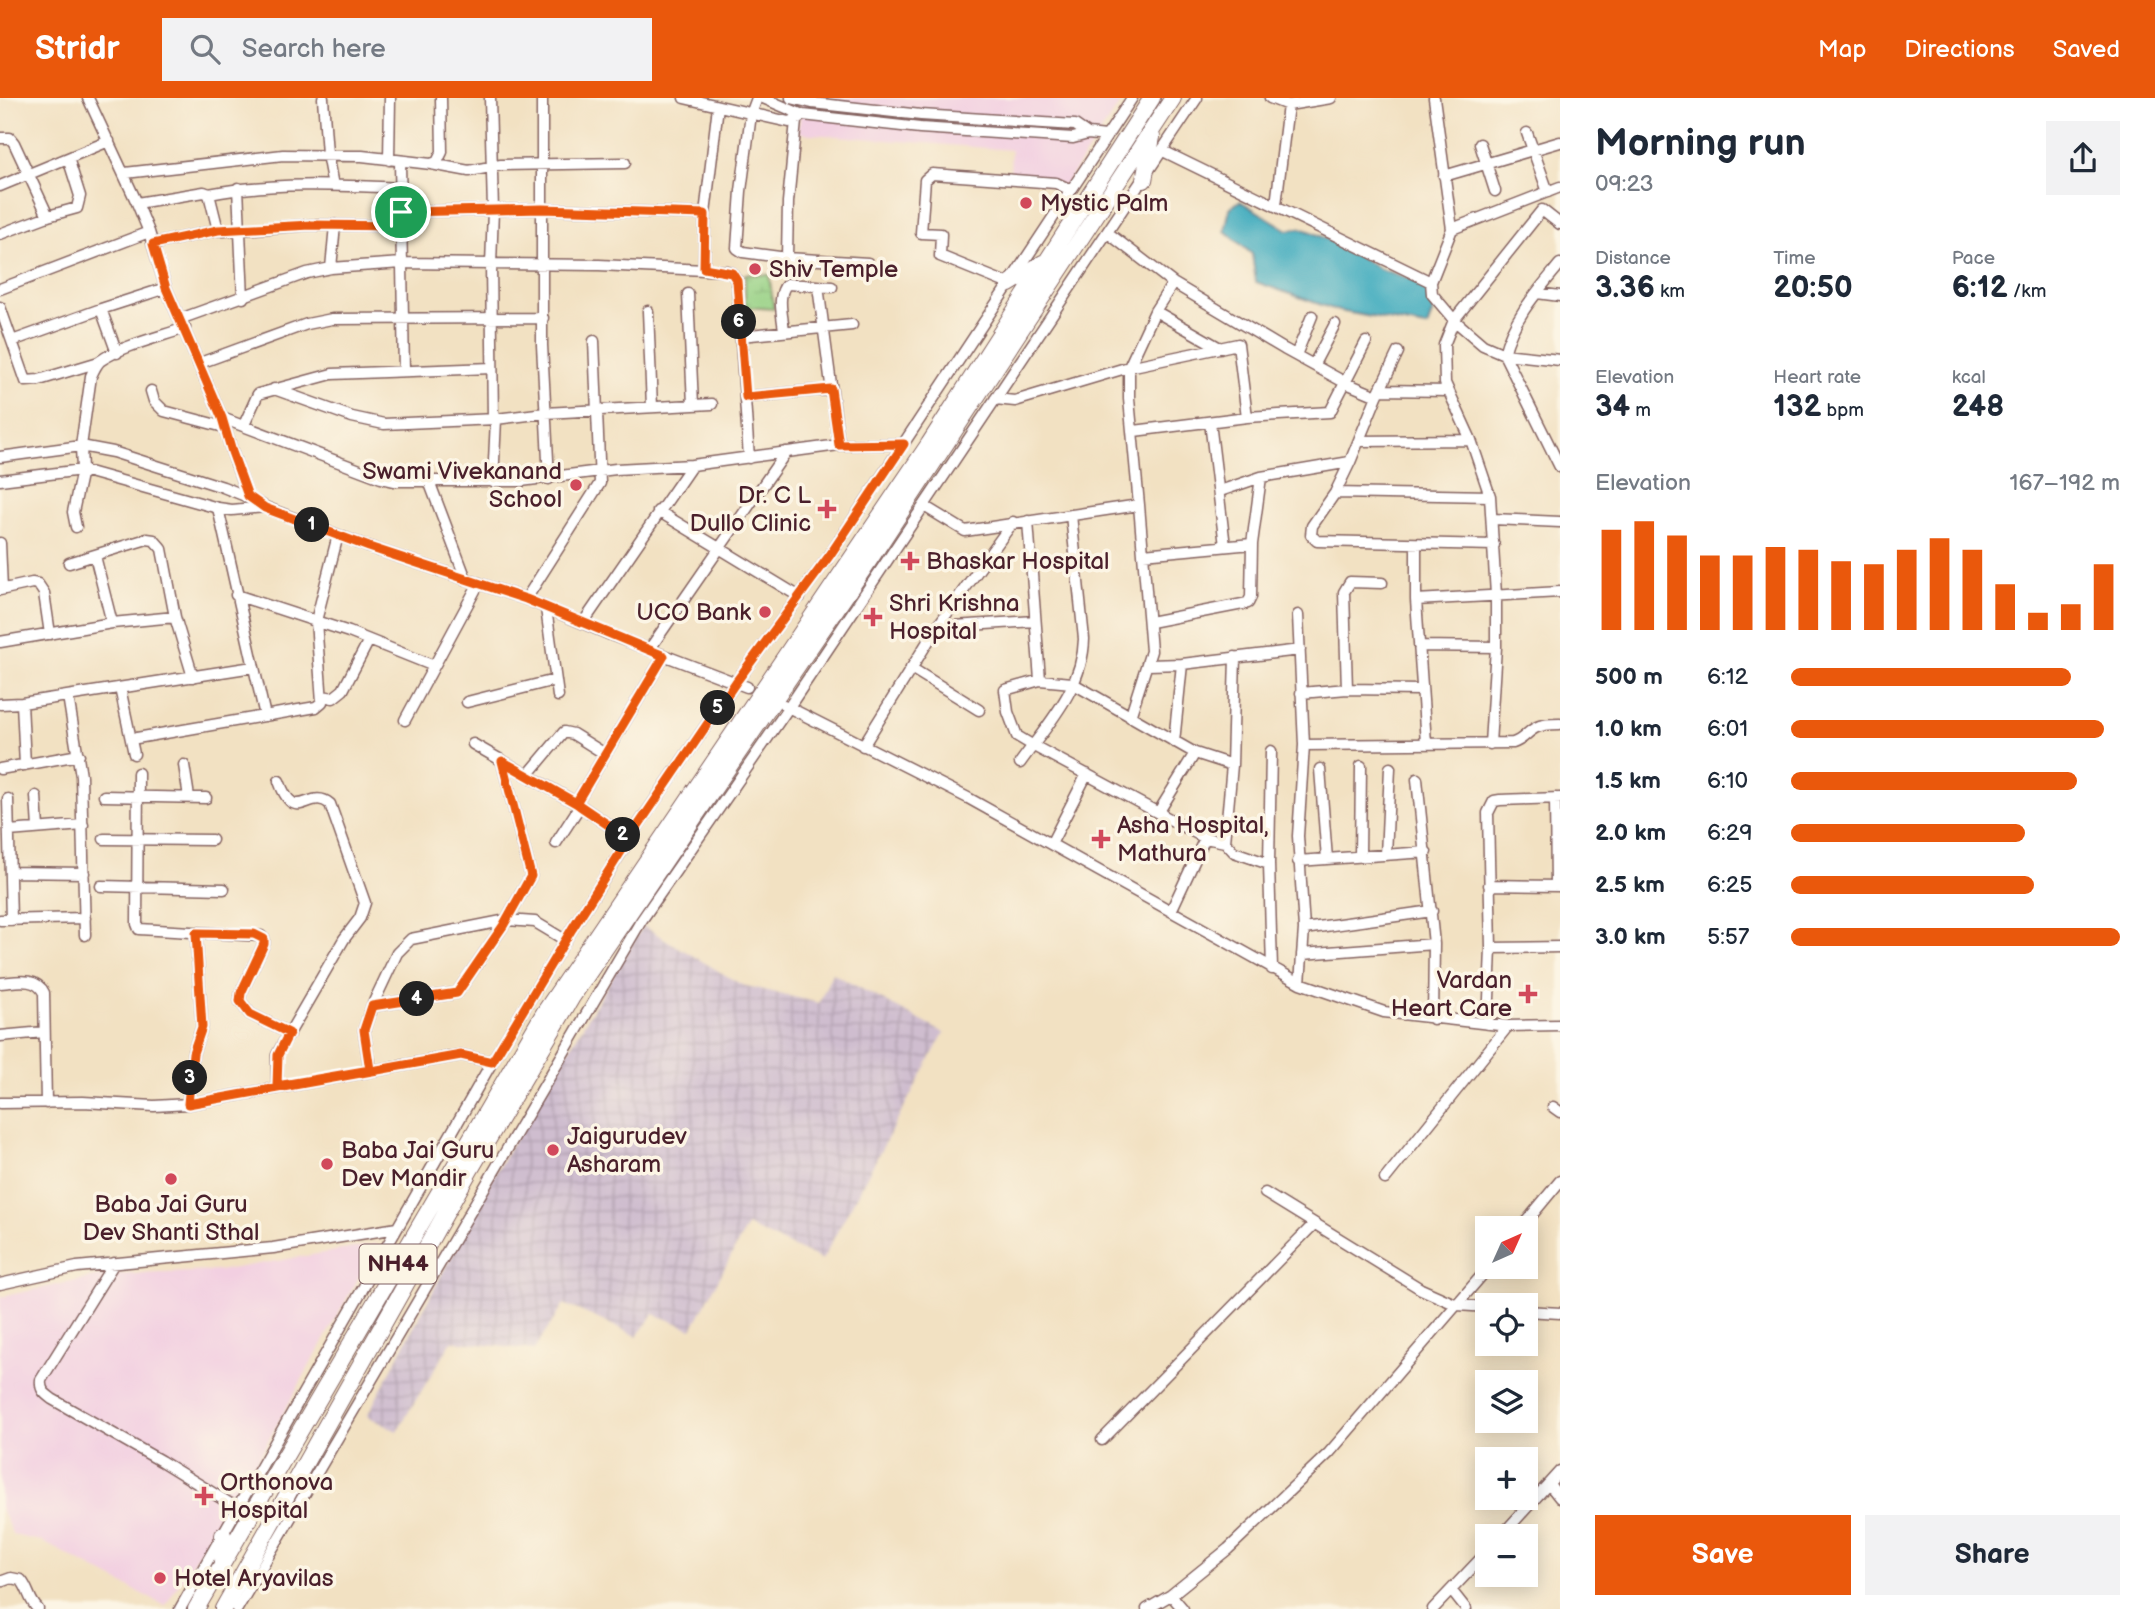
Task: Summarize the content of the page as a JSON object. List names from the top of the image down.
{
  "streets": {
    "highway": ["NH44"]
  },
  "places": {
    "other": [
      "Mystic Palm",
      "Shiv Temple",
      "Swami Vivekanand School",
      "UCO Bank",
      "Jaigurudev Asharam",
      "Baba Jai Guru Dev Mandir",
      "Baba Jai Guru Dev Shanti Sthal",
      "Hotel Aryavilas"
    ],
    "health": [
      "Dr. C L Dullo Clinic",
      "Bhaskar Hospital",
      "Shri Krishna Hospital",
      "Asha Hospital, Mathura",
      "Vardan Heart Care",
      "Orthonova Hospital"
    ]
  },
  "north": "top right",
  "page": {
    "header": "Stridr",
    "search": "Search here",
    "nav": ["Map", "Directions", "Saved"],
    "heading": ["Morning run", "09:23"],
    "stats": [
      ["Distance", "3.36 km"],
      ["Time", "20:50"],
      ["Pace", "6:12 /km"],
      ["Elevation", "34 m"],
      ["Heart rate", "132 bpm"],
      ["kcal", "248"]
    ],
    "pins": [
      "6",
      "1",
      "5",
      "2",
      "4",
      "3"
    ],
    "chart": ["Elevation", "167–192 m"],
    "list": [
      {
        "name": "500 m",
        "note": "6:12"
      },
      {
        "name": "1.0 km",
        "note": "6:01"
      },
      {
        "name": "1.5 km",
        "note": "6:10"
      },
      {
        "name": "2.0 km",
        "note": "6:29"
      },
      {
        "name": "2.5 km",
        "note": "6:25"
      },
      {
        "name": "3.0 km",
        "note": "5:57"
      }
    ],
    "map_buttons": ["+", "−"],
    "buttons": ["Save", "Share"]
  }
}
